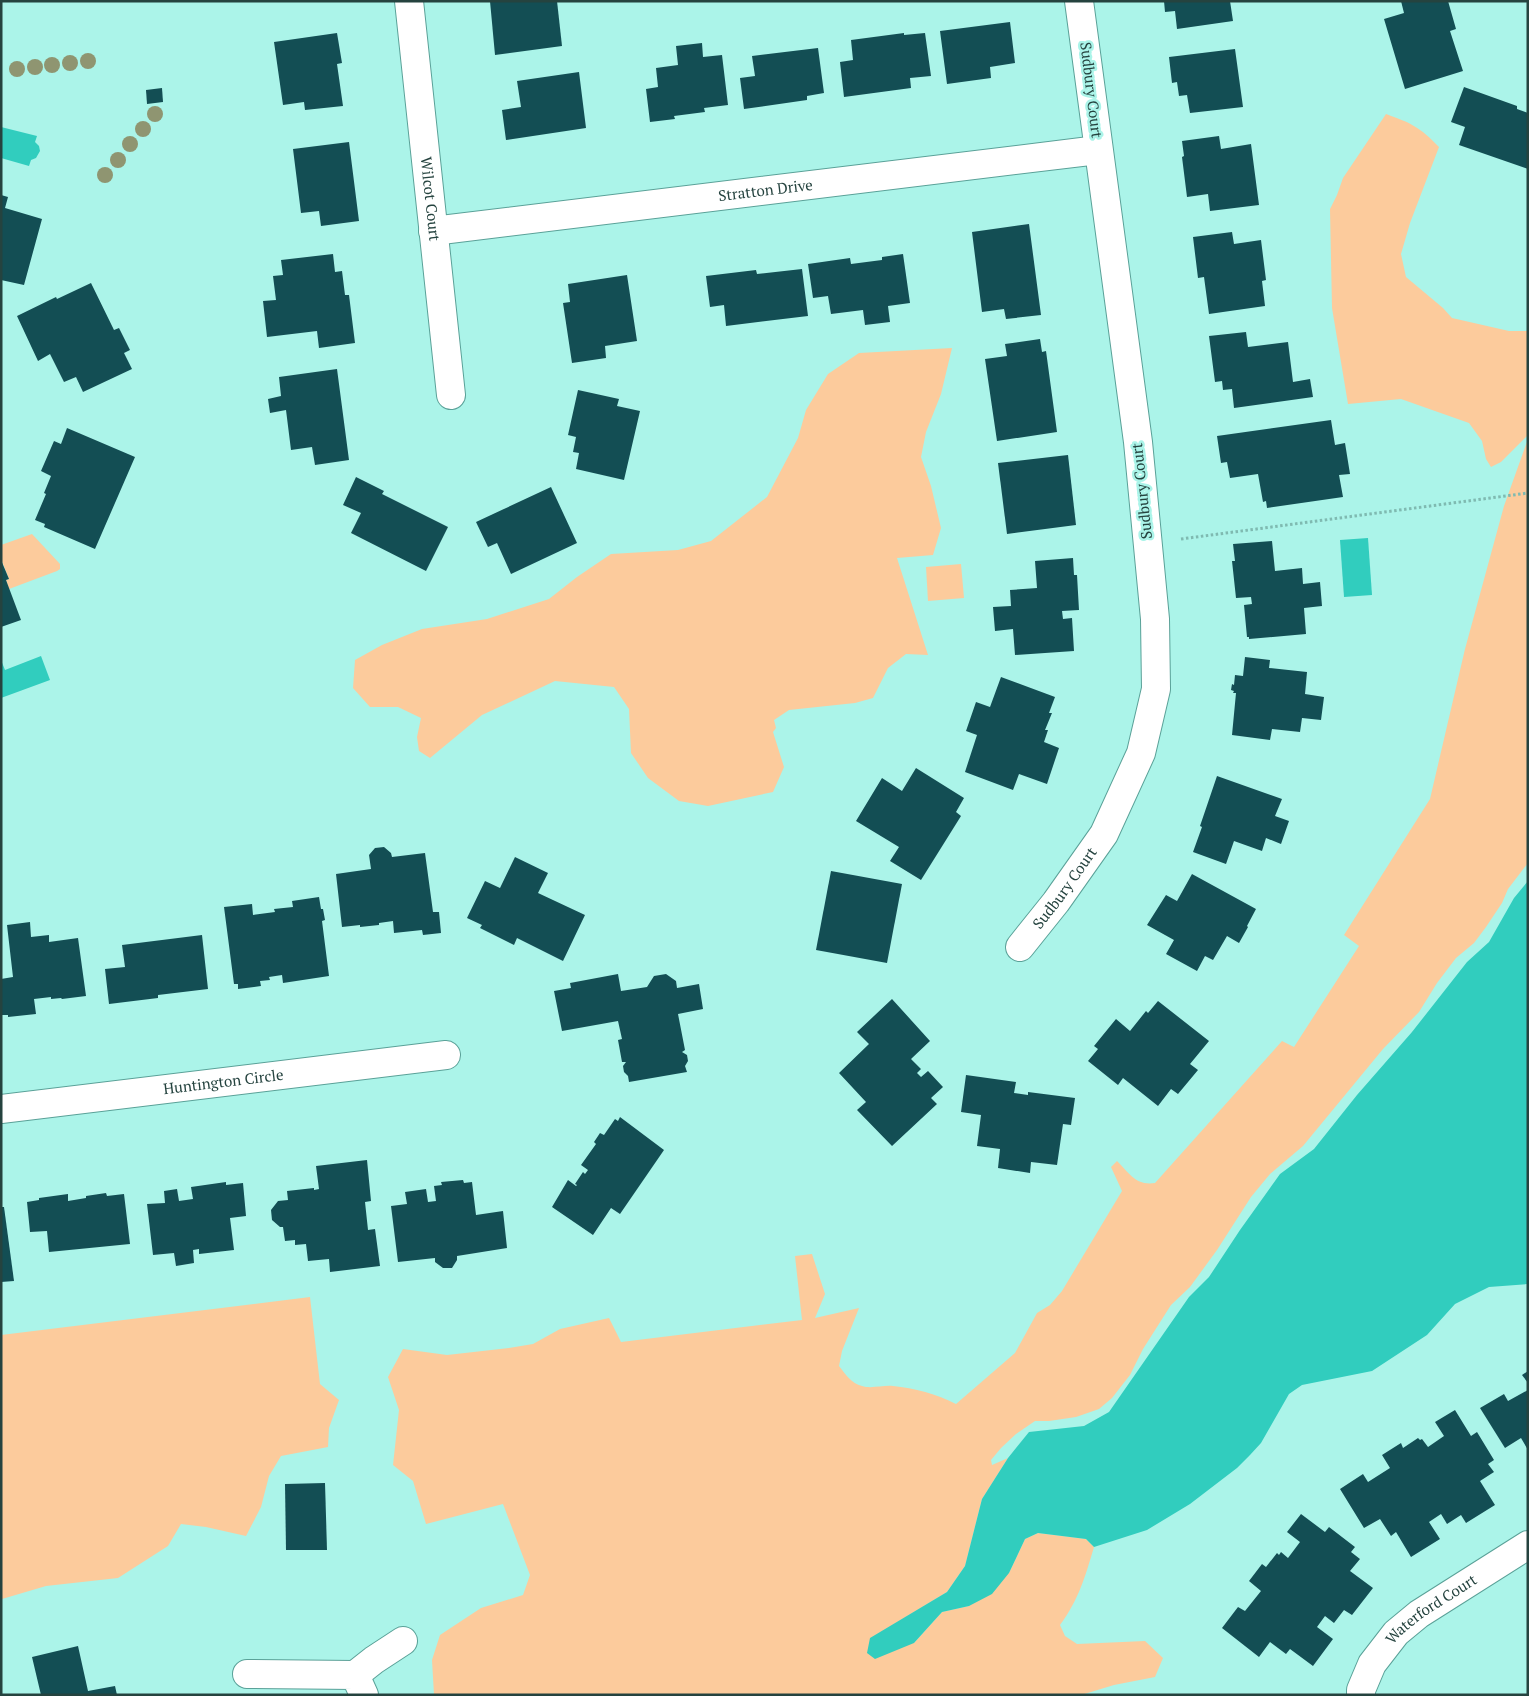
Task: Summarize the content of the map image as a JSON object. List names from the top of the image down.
{
  "streets": {
    "street": [
      "Sudbury Court",
      "Stratton Drive",
      "Wilcot Court",
      "Huntington Circle",
      "Waterford Court"
    ]
  },
  "crossings": [
    ["Sudbury Court", "Stratton Drive"],
    ["Stratton Drive", "Wilcot Court"]
  ]
}
